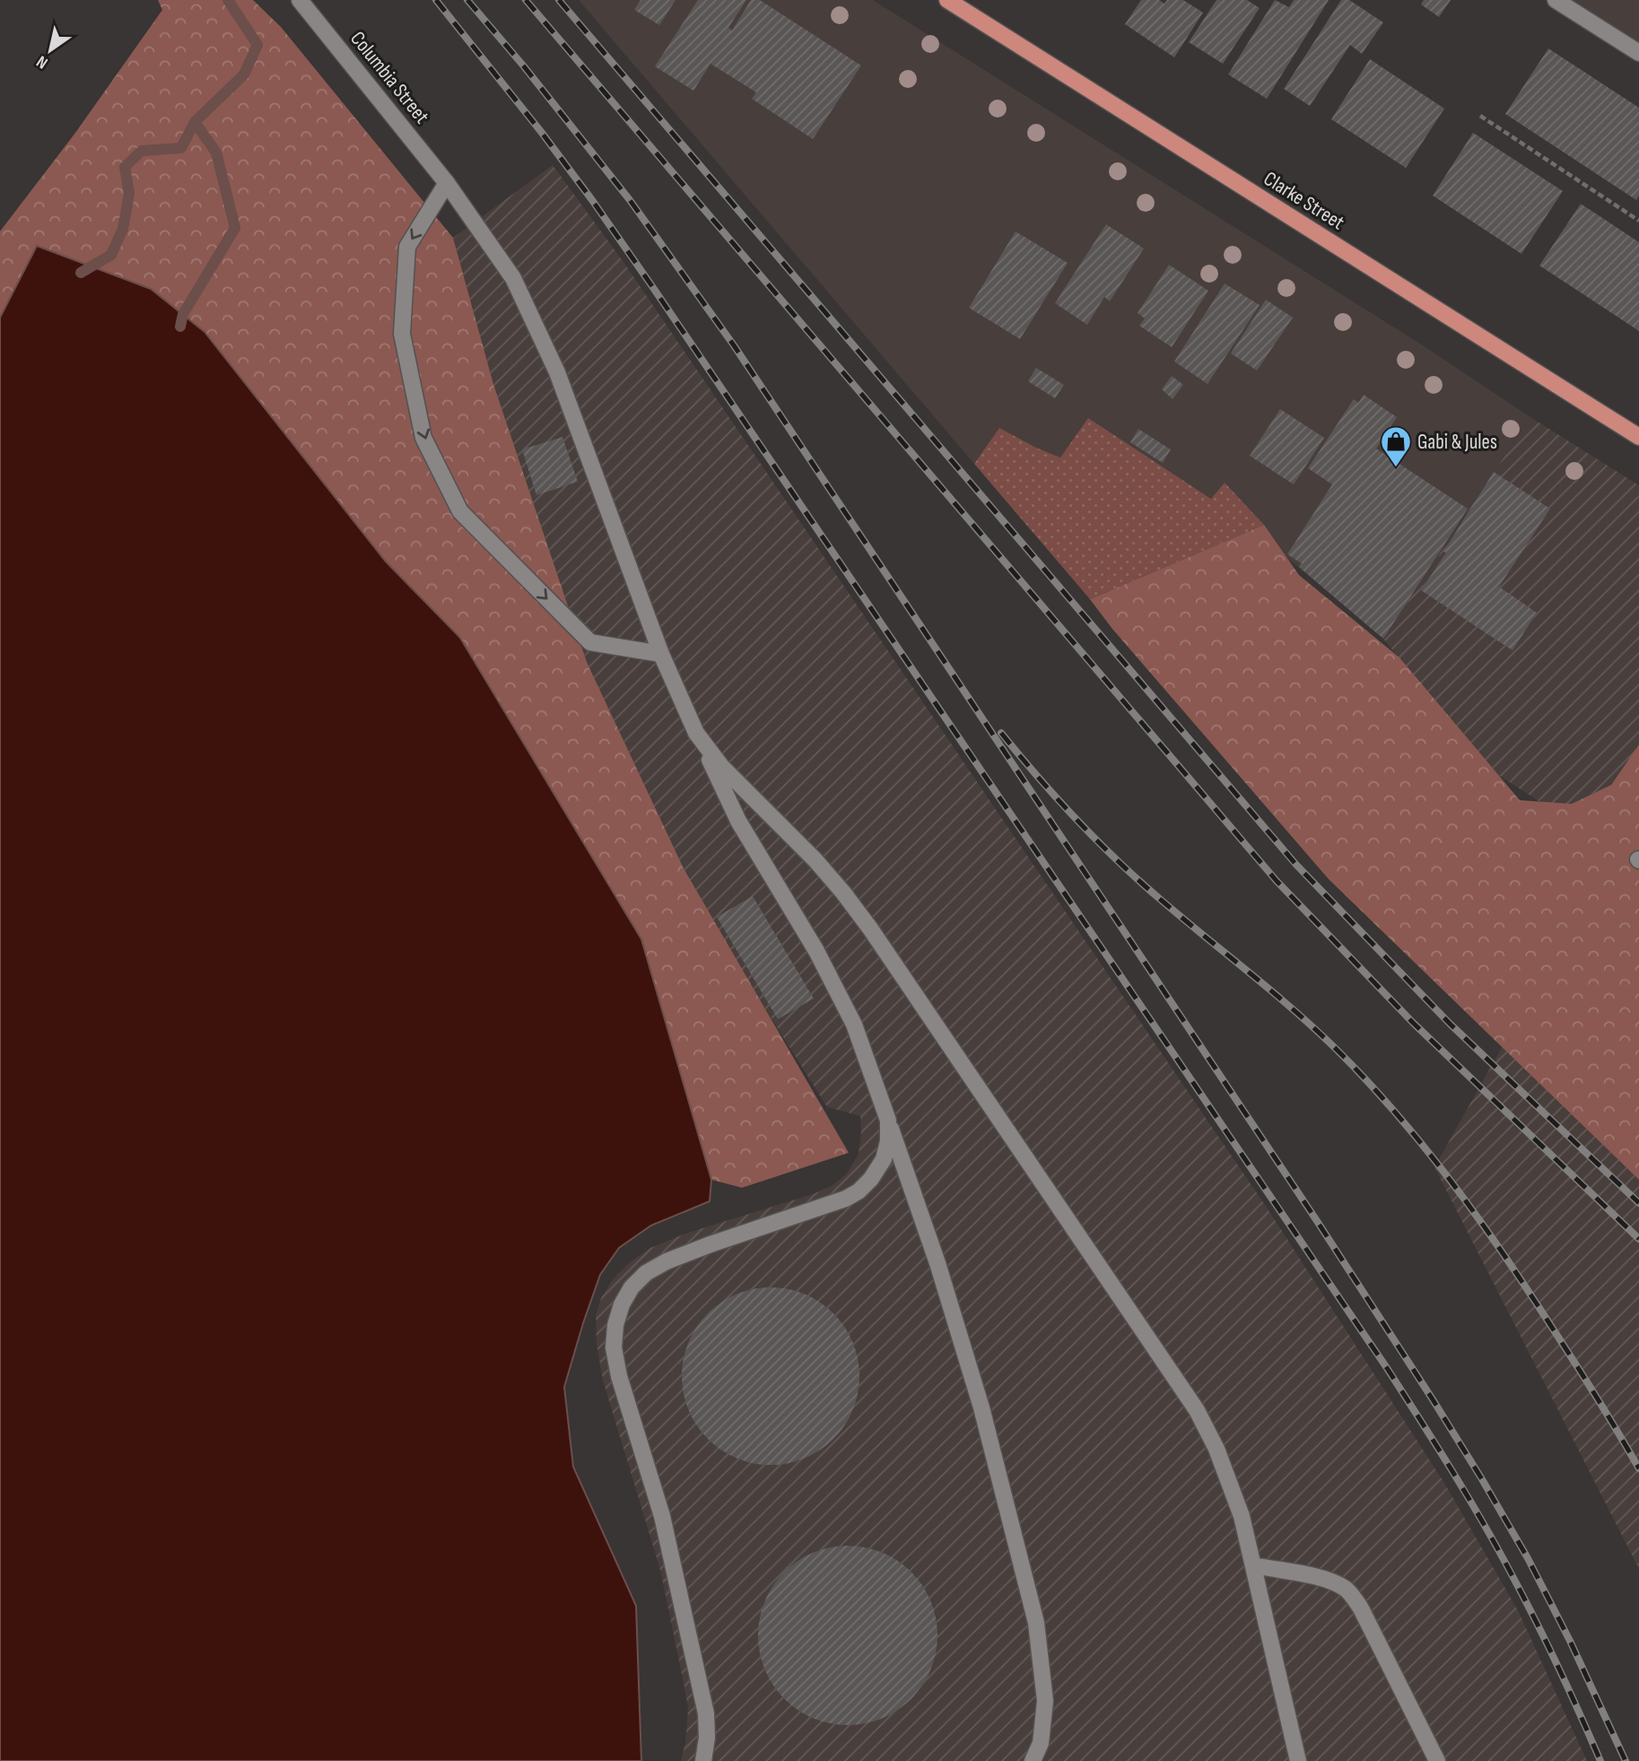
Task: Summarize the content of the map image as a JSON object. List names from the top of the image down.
{
  "streets": {
    "main road": ["Clarke Street"],
    "street": ["Columbia Street"]
  },
  "places": {
    "shop": ["Gabi & Jules"]
  },
  "north": "bottom left"
}
